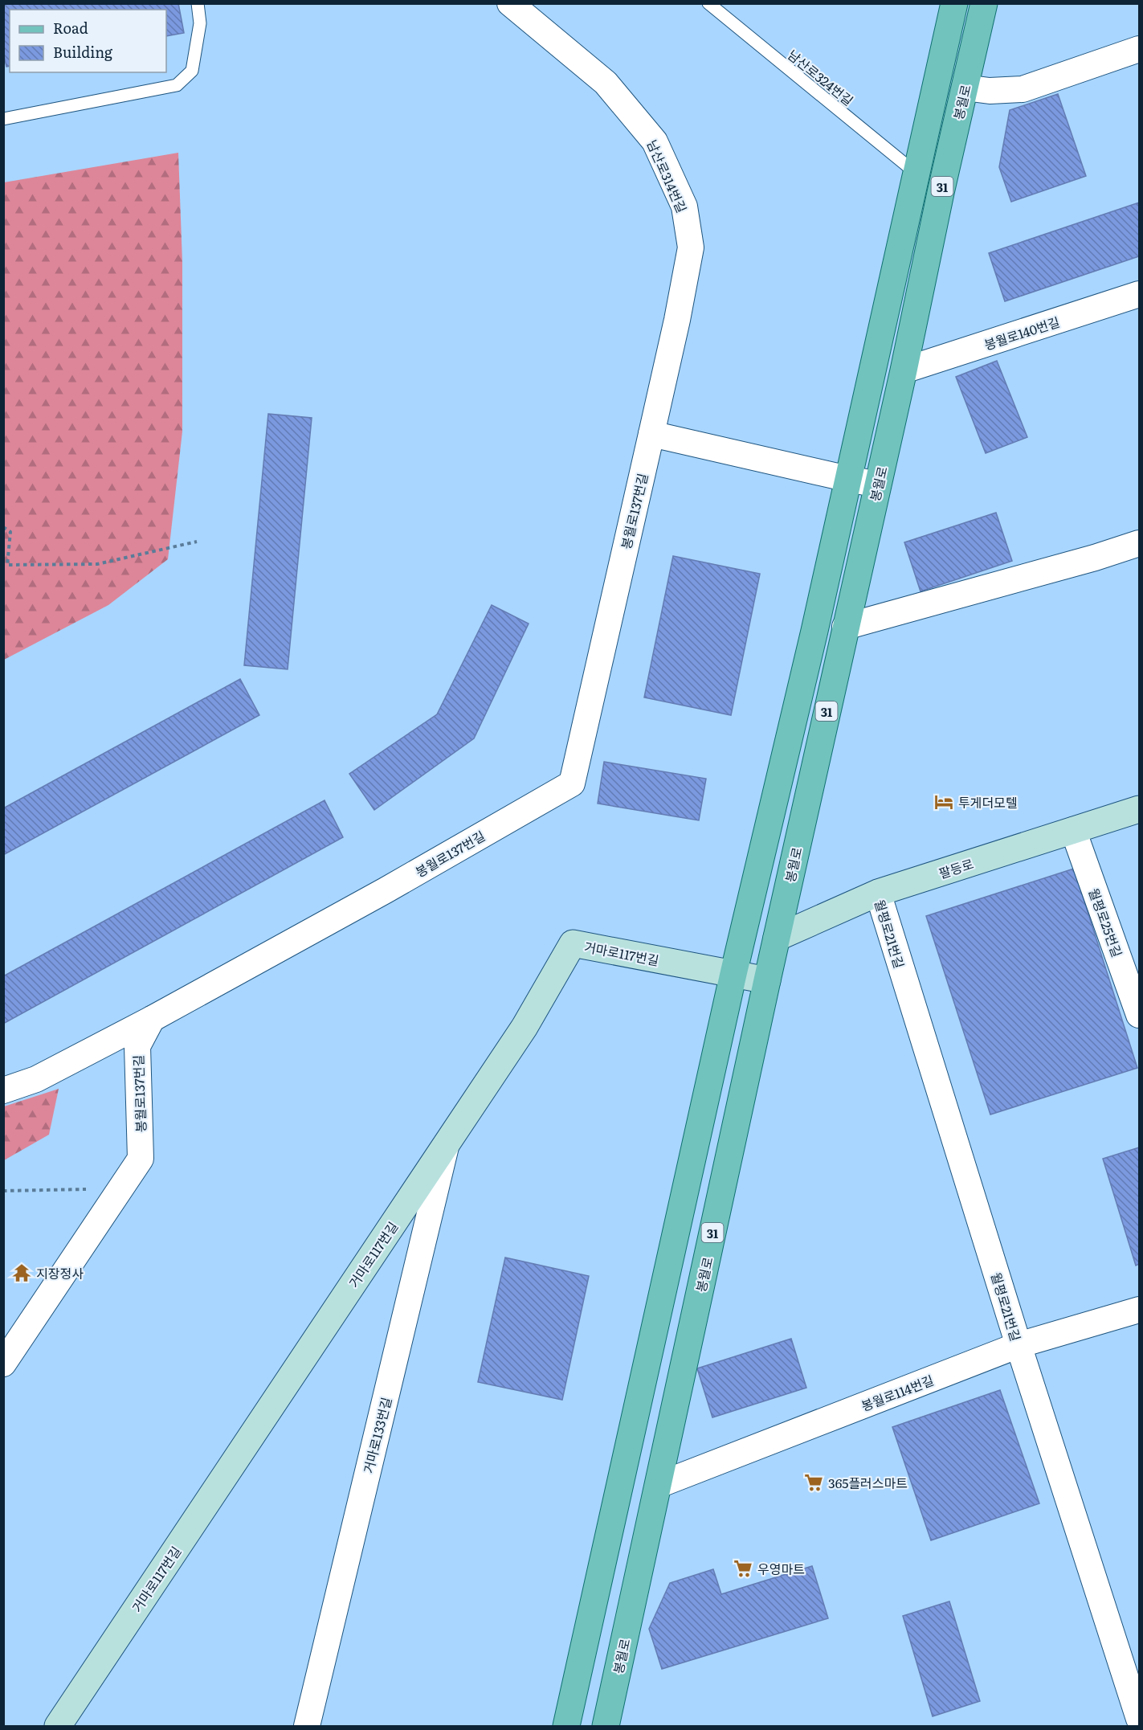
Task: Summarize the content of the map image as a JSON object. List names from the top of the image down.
{
  "streets": {
    "main road": ["봉월로", "31"],
    "street": [
      "남산로314번길",
      "봉월로140번길",
      "봉월로137번길",
      "팔등로",
      "월평로25번길",
      "월평로21번길",
      "거마로117번길",
      "봉월로114번길",
      "거마로133번길"
    ],
    "lane": ["남산로324번길"]
  },
  "crossings": [
    ["봉월로", "봉월로140번길"],
    ["봉월로", "팔등로"],
    ["봉월로", "거마로117번길"],
    ["봉월로", "봉월로114번길"],
    ["남산로314번길", "봉월로137번길"],
    ["팔등로", "월평로25번길"],
    ["팔등로", "월평로21번길"],
    ["월평로21번길", "봉월로114번길"],
    ["거마로117번길", "거마로133번길"]
  ],
  "places": {
    "hotel": ["투게더모텔"],
    "temple": ["지장정사"],
    "supermarket": ["365플러스마트", "우영마트"]
  },
  "legend": ["Road", "Building"]
}
